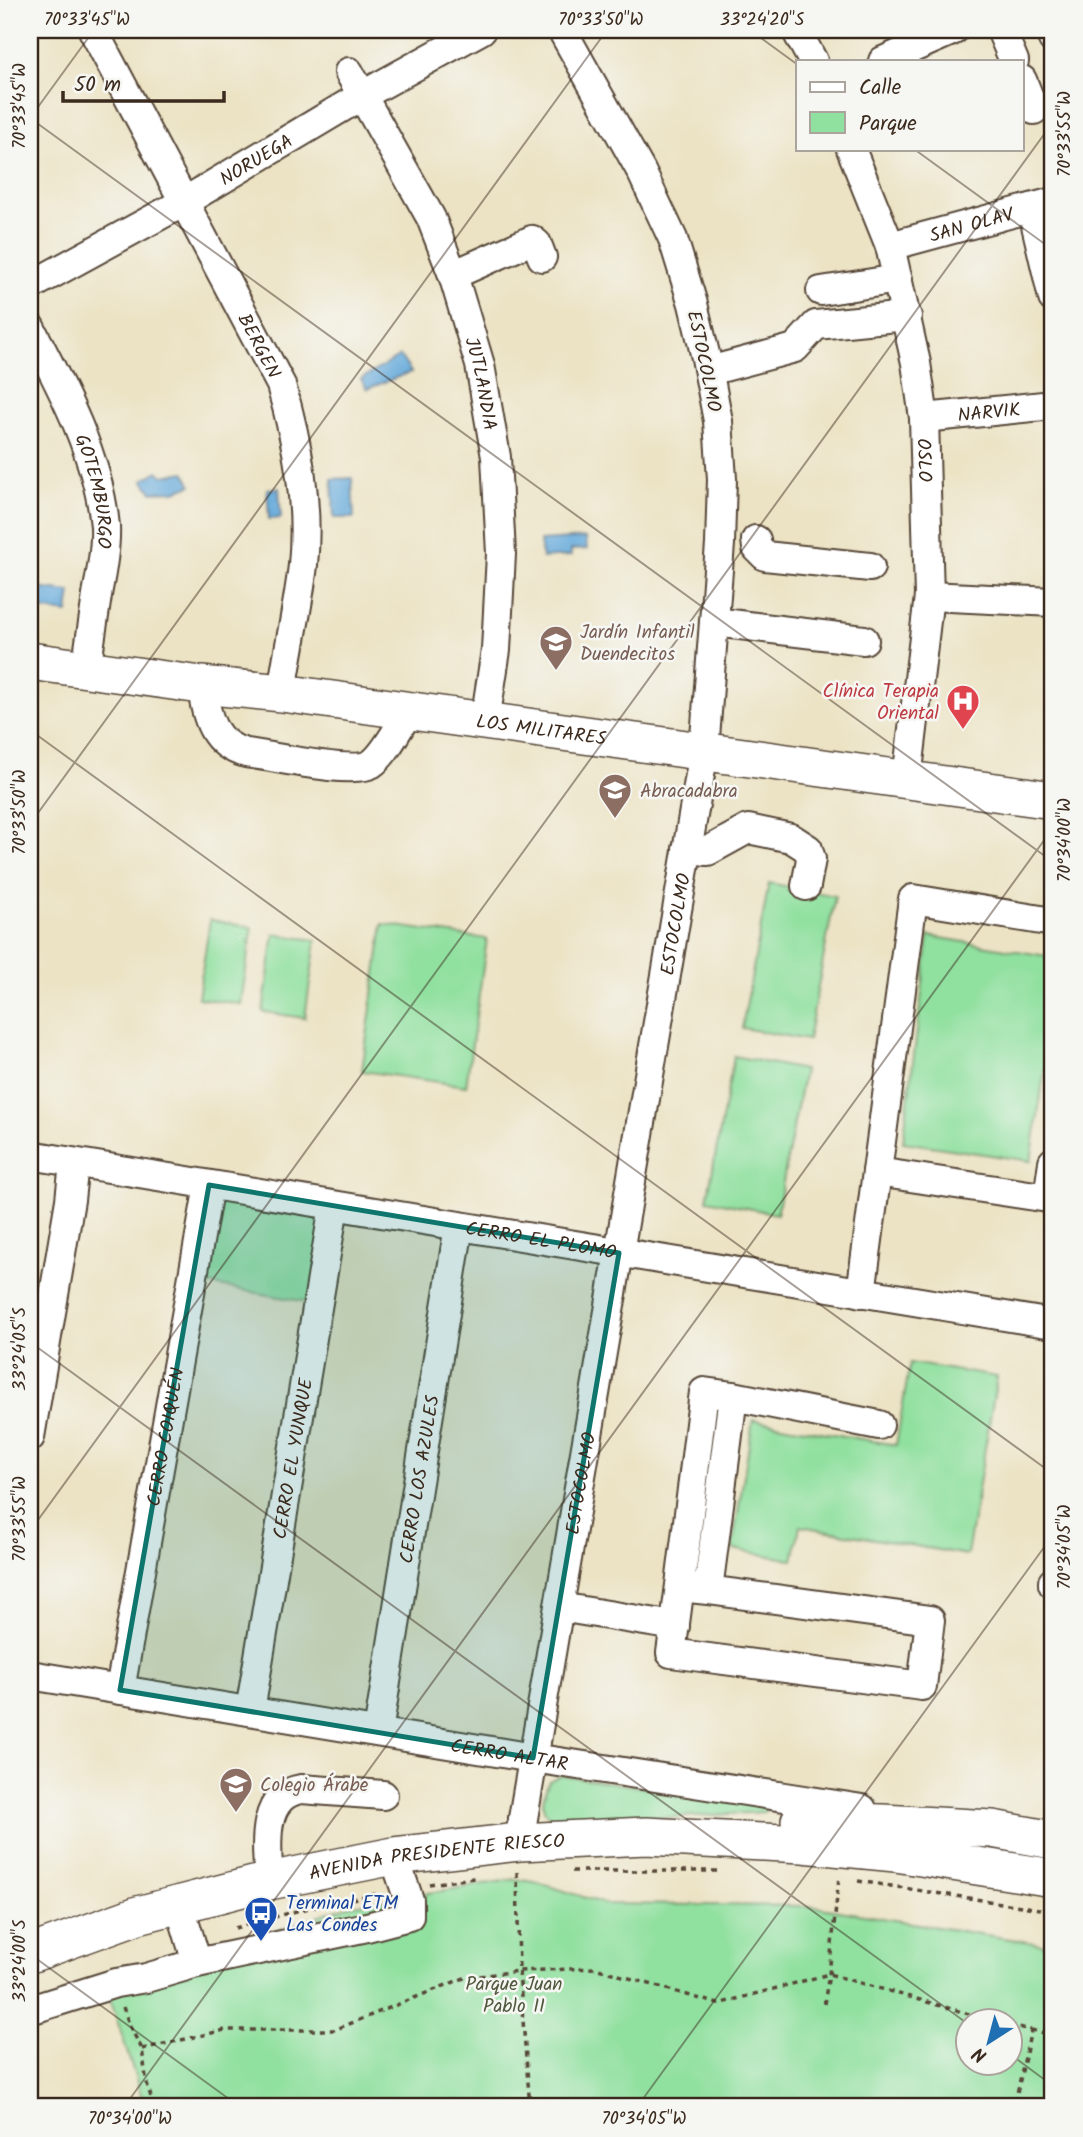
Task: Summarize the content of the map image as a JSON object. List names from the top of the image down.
{
  "streets": {
    "main road": ["LOS MILITARES", "AVENIDA PRESIDENTE RIESCO"],
    "street": [
      "NORUEGA",
      "SAN OLAV",
      "BERGEN",
      "ESTOCOLMO",
      "JUTLANDIA",
      "NARVIK",
      "OSLO",
      "GOTEMBURGO",
      "CERRO EL PLOMO",
      "CERRO COIQUÉN",
      "CERRO EL YUNQUE",
      "CERRO LOS AZULES",
      "CERRO ALTAR"
    ]
  },
  "crossings": [
    ["NORUEGA", "BERGEN"],
    ["NORUEGA", "JUTLANDIA"],
    ["SAN OLAV", "OSLO"],
    ["BERGEN", "LOS MILITARES"],
    ["ESTOCOLMO", "LOS MILITARES"],
    ["ESTOCOLMO", "CERRO EL PLOMO"],
    ["ESTOCOLMO", "CERRO ALTAR"],
    ["ESTOCOLMO", "AVENIDA PRESIDENTE RIESCO"],
    ["JUTLANDIA", "LOS MILITARES"],
    ["NARVIK", "OSLO"],
    ["OSLO", "LOS MILITARES"],
    ["GOTEMBURGO", "LOS MILITARES"],
    ["CERRO EL PLOMO", "CERRO COIQUÉN"],
    ["CERRO EL PLOMO", "CERRO EL YUNQUE"],
    ["CERRO EL PLOMO", "CERRO LOS AZULES"],
    ["CERRO COIQUÉN", "CERRO ALTAR"],
    ["CERRO EL YUNQUE", "CERRO ALTAR"],
    ["CERRO LOS AZULES", "CERRO ALTAR"],
    ["CERRO ALTAR", "AVENIDA PRESIDENTE RIESCO"]
  ],
  "parks": ["Parque Juan Pablo II"],
  "places": {
    "school or university": ["Jardín Infantil Duendecitos", "Abracadabra", "Colegio Árabe"],
    "hospital": ["Clínica Terapia Oriental"],
    "bus stop": ["Terminal ETM Las Condes"]
  },
  "legend": ["Calle", "Parque"],
  "scale_bar": "50 m",
  "north": "bottom left",
  "coordinates": [
    "70°33'45\"W",
    "70°33'50\"W",
    "33°24'20\"S",
    "70°33'55\"W",
    "70°34'00\"W",
    "33°24'05\"S",
    "70°34'05\"W",
    "33°24'00\"S"
  ]
}
